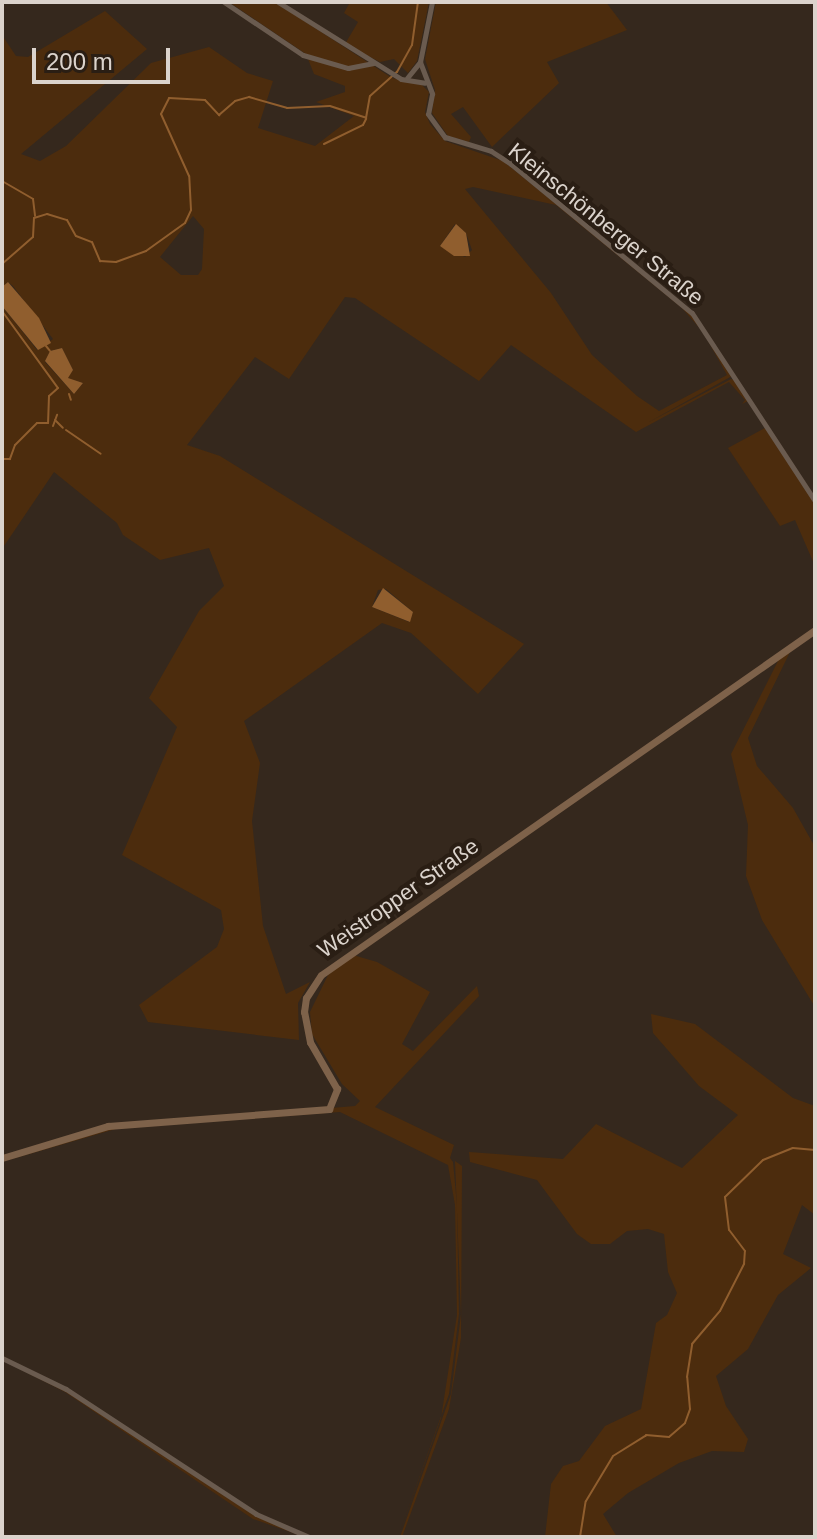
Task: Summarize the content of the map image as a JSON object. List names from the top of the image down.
{
  "streets": {
    "street": ["Kleinschönberger Straße", "Weistropper Straße"]
  },
  "scale_bar": "200 m"
}
